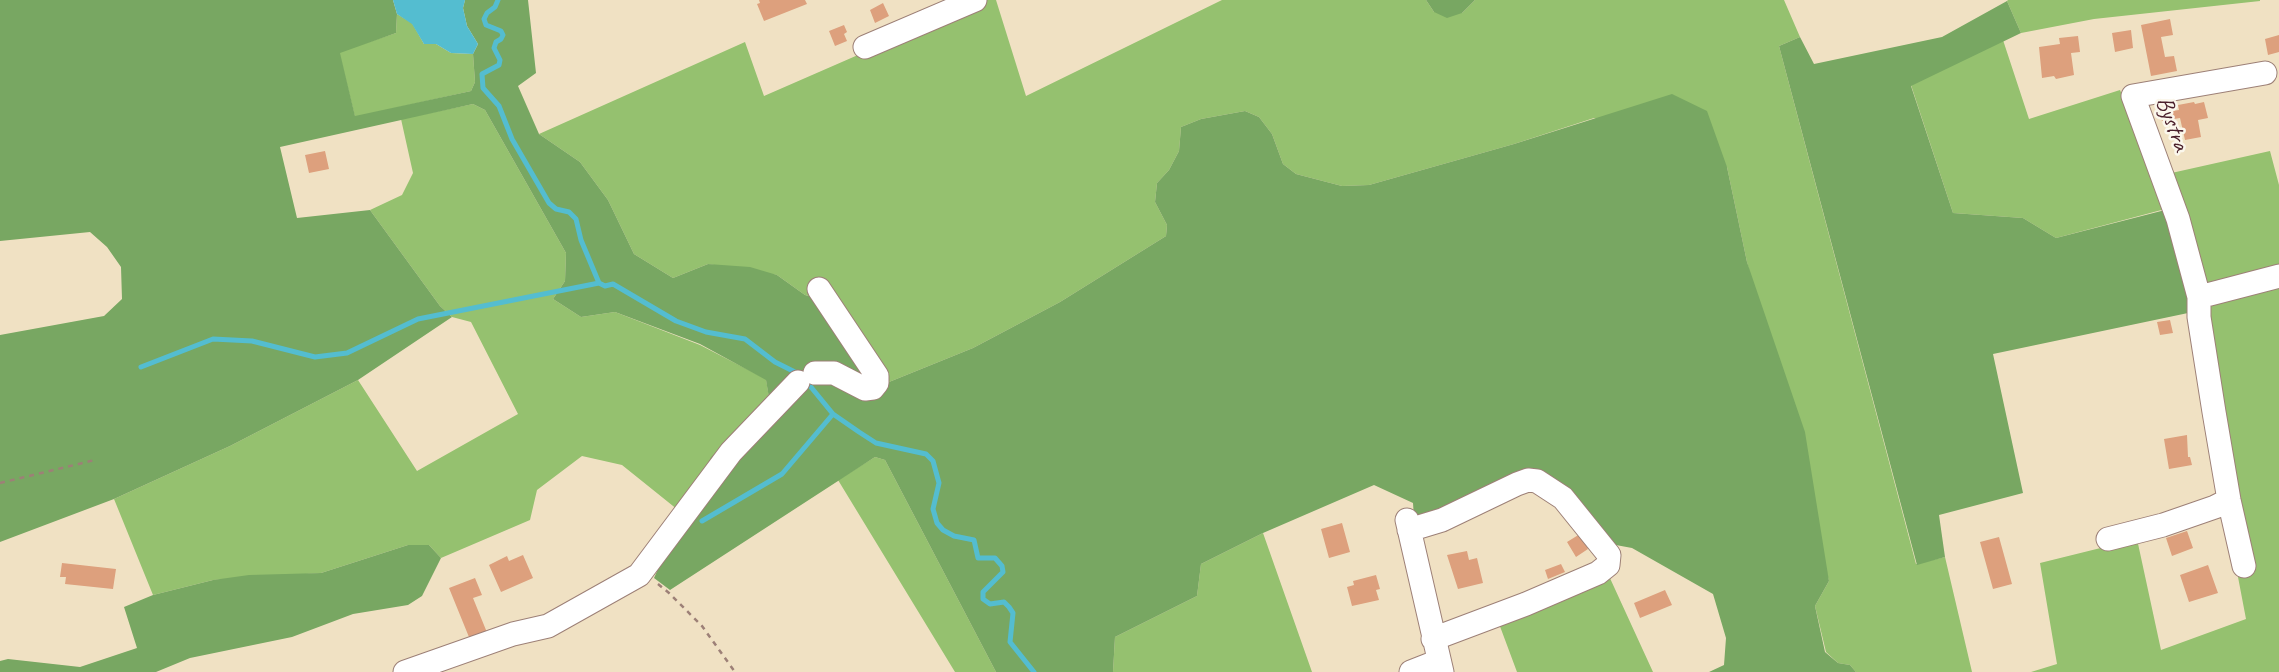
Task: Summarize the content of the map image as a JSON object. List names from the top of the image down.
{
  "streets": {
    "street": ["Bystra"]
  }
}
